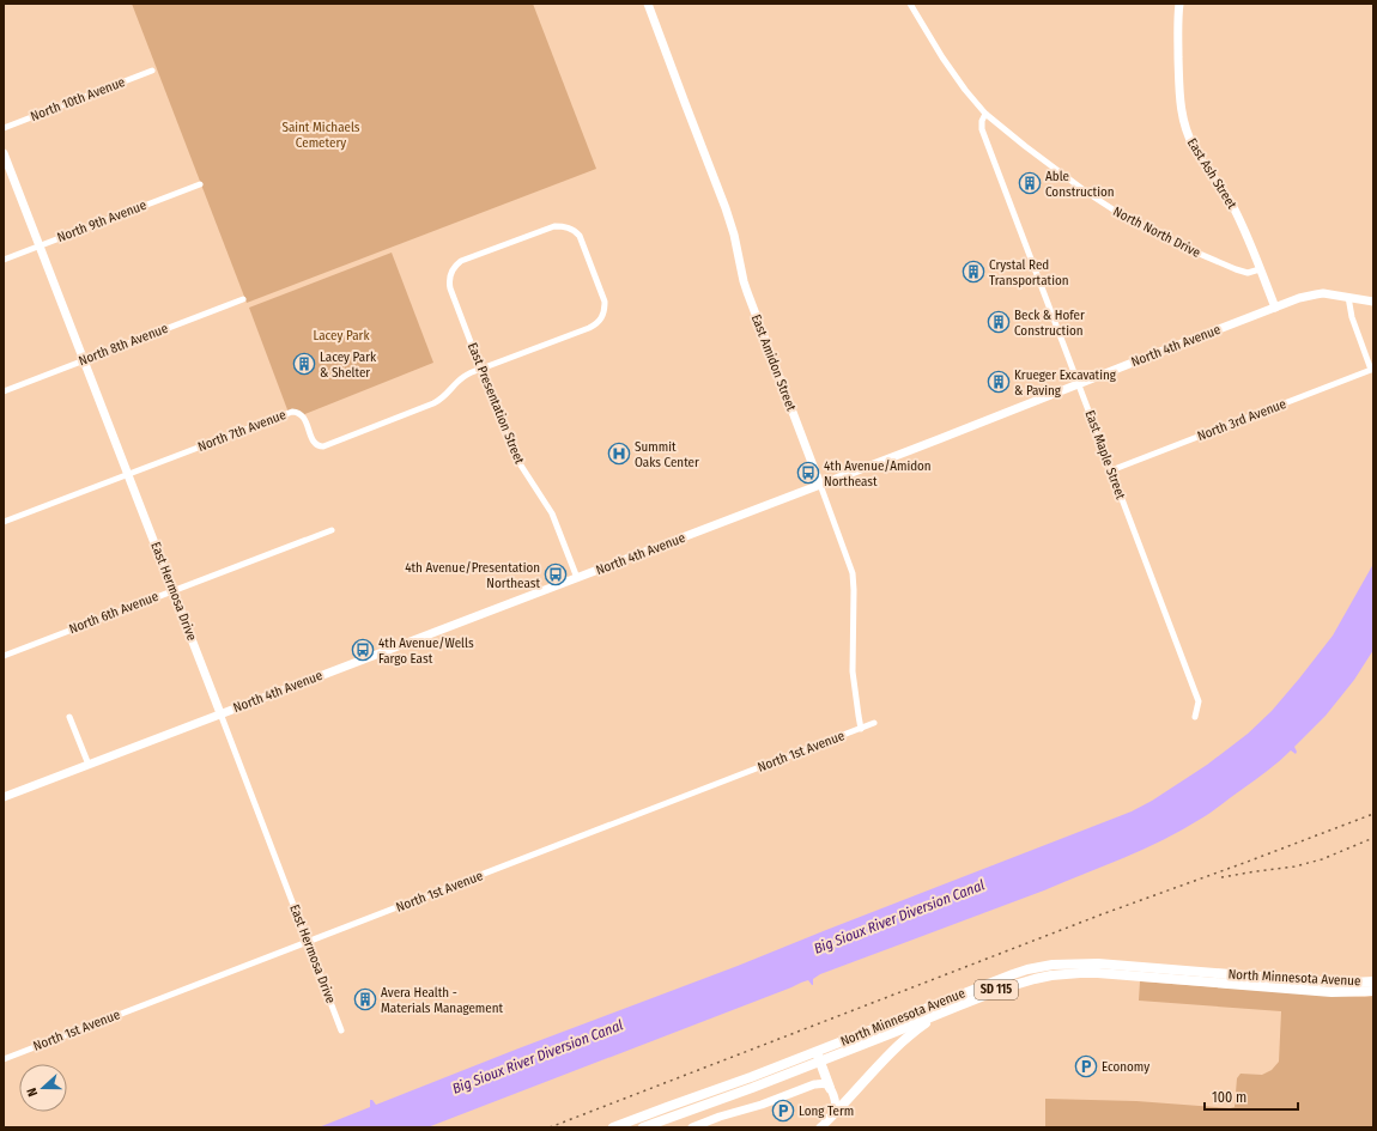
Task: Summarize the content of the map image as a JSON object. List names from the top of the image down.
{
  "streets": {
    "main road": [
      "East Ash Street",
      "North 4th Avenue",
      "East Amidon Street",
      "East Hermosa Drive",
      "North Minnesota Avenue",
      "SD 115"
    ],
    "street": [
      "North 10th Avenue",
      "North 9th Avenue",
      "North North Drive",
      "North 8th Avenue",
      "East Presentation Street",
      "North 3rd Avenue",
      "North 7th Avenue",
      "East Maple Street",
      "North 6th Avenue",
      "North 1st Avenue"
    ]
  },
  "crossings": [
    ["East Ash Street", "North North Drive"],
    ["East Ash Street", "North 4th Avenue"],
    ["North 9th Avenue", "East Hermosa Drive"],
    ["North North Drive", "East Maple Street"],
    ["North 8th Avenue", "East Hermosa Drive"],
    ["North 4th Avenue", "East Amidon Street"],
    ["North 4th Avenue", "East Presentation Street"],
    ["North 4th Avenue", "East Maple Street"],
    ["North 4th Avenue", "East Hermosa Drive"],
    ["East Amidon Street", "North 1st Avenue"],
    ["East Presentation Street", "North 7th Avenue"],
    ["North 3rd Avenue", "East Maple Street"],
    ["North 7th Avenue", "East Hermosa Drive"],
    ["East Hermosa Drive", "North 6th Avenue"],
    ["East Hermosa Drive", "North 1st Avenue"]
  ],
  "water": ["Big Sioux River Diversion Canal"],
  "parks": ["Saint Michaels Cemetery", "Lacey Park"],
  "places": {
    "building": [
      "Able Construction",
      "Crystal Red Transportation",
      "Beck & Hofer Construction",
      "Lacey Park & Shelter",
      "Krueger Excavating & Paving",
      "Avera Health - Materials Management"
    ],
    "hospital": ["Summit Oaks Center"],
    "bus stop": ["4th Avenue/Amidon Northeast", "4th Avenue/Presentation Northeast", "4th Avenue/Wells Fargo East"],
    "parking": ["Economy", "Long Term"]
  },
  "scale_bar": "100 m",
  "north": "left"
}
